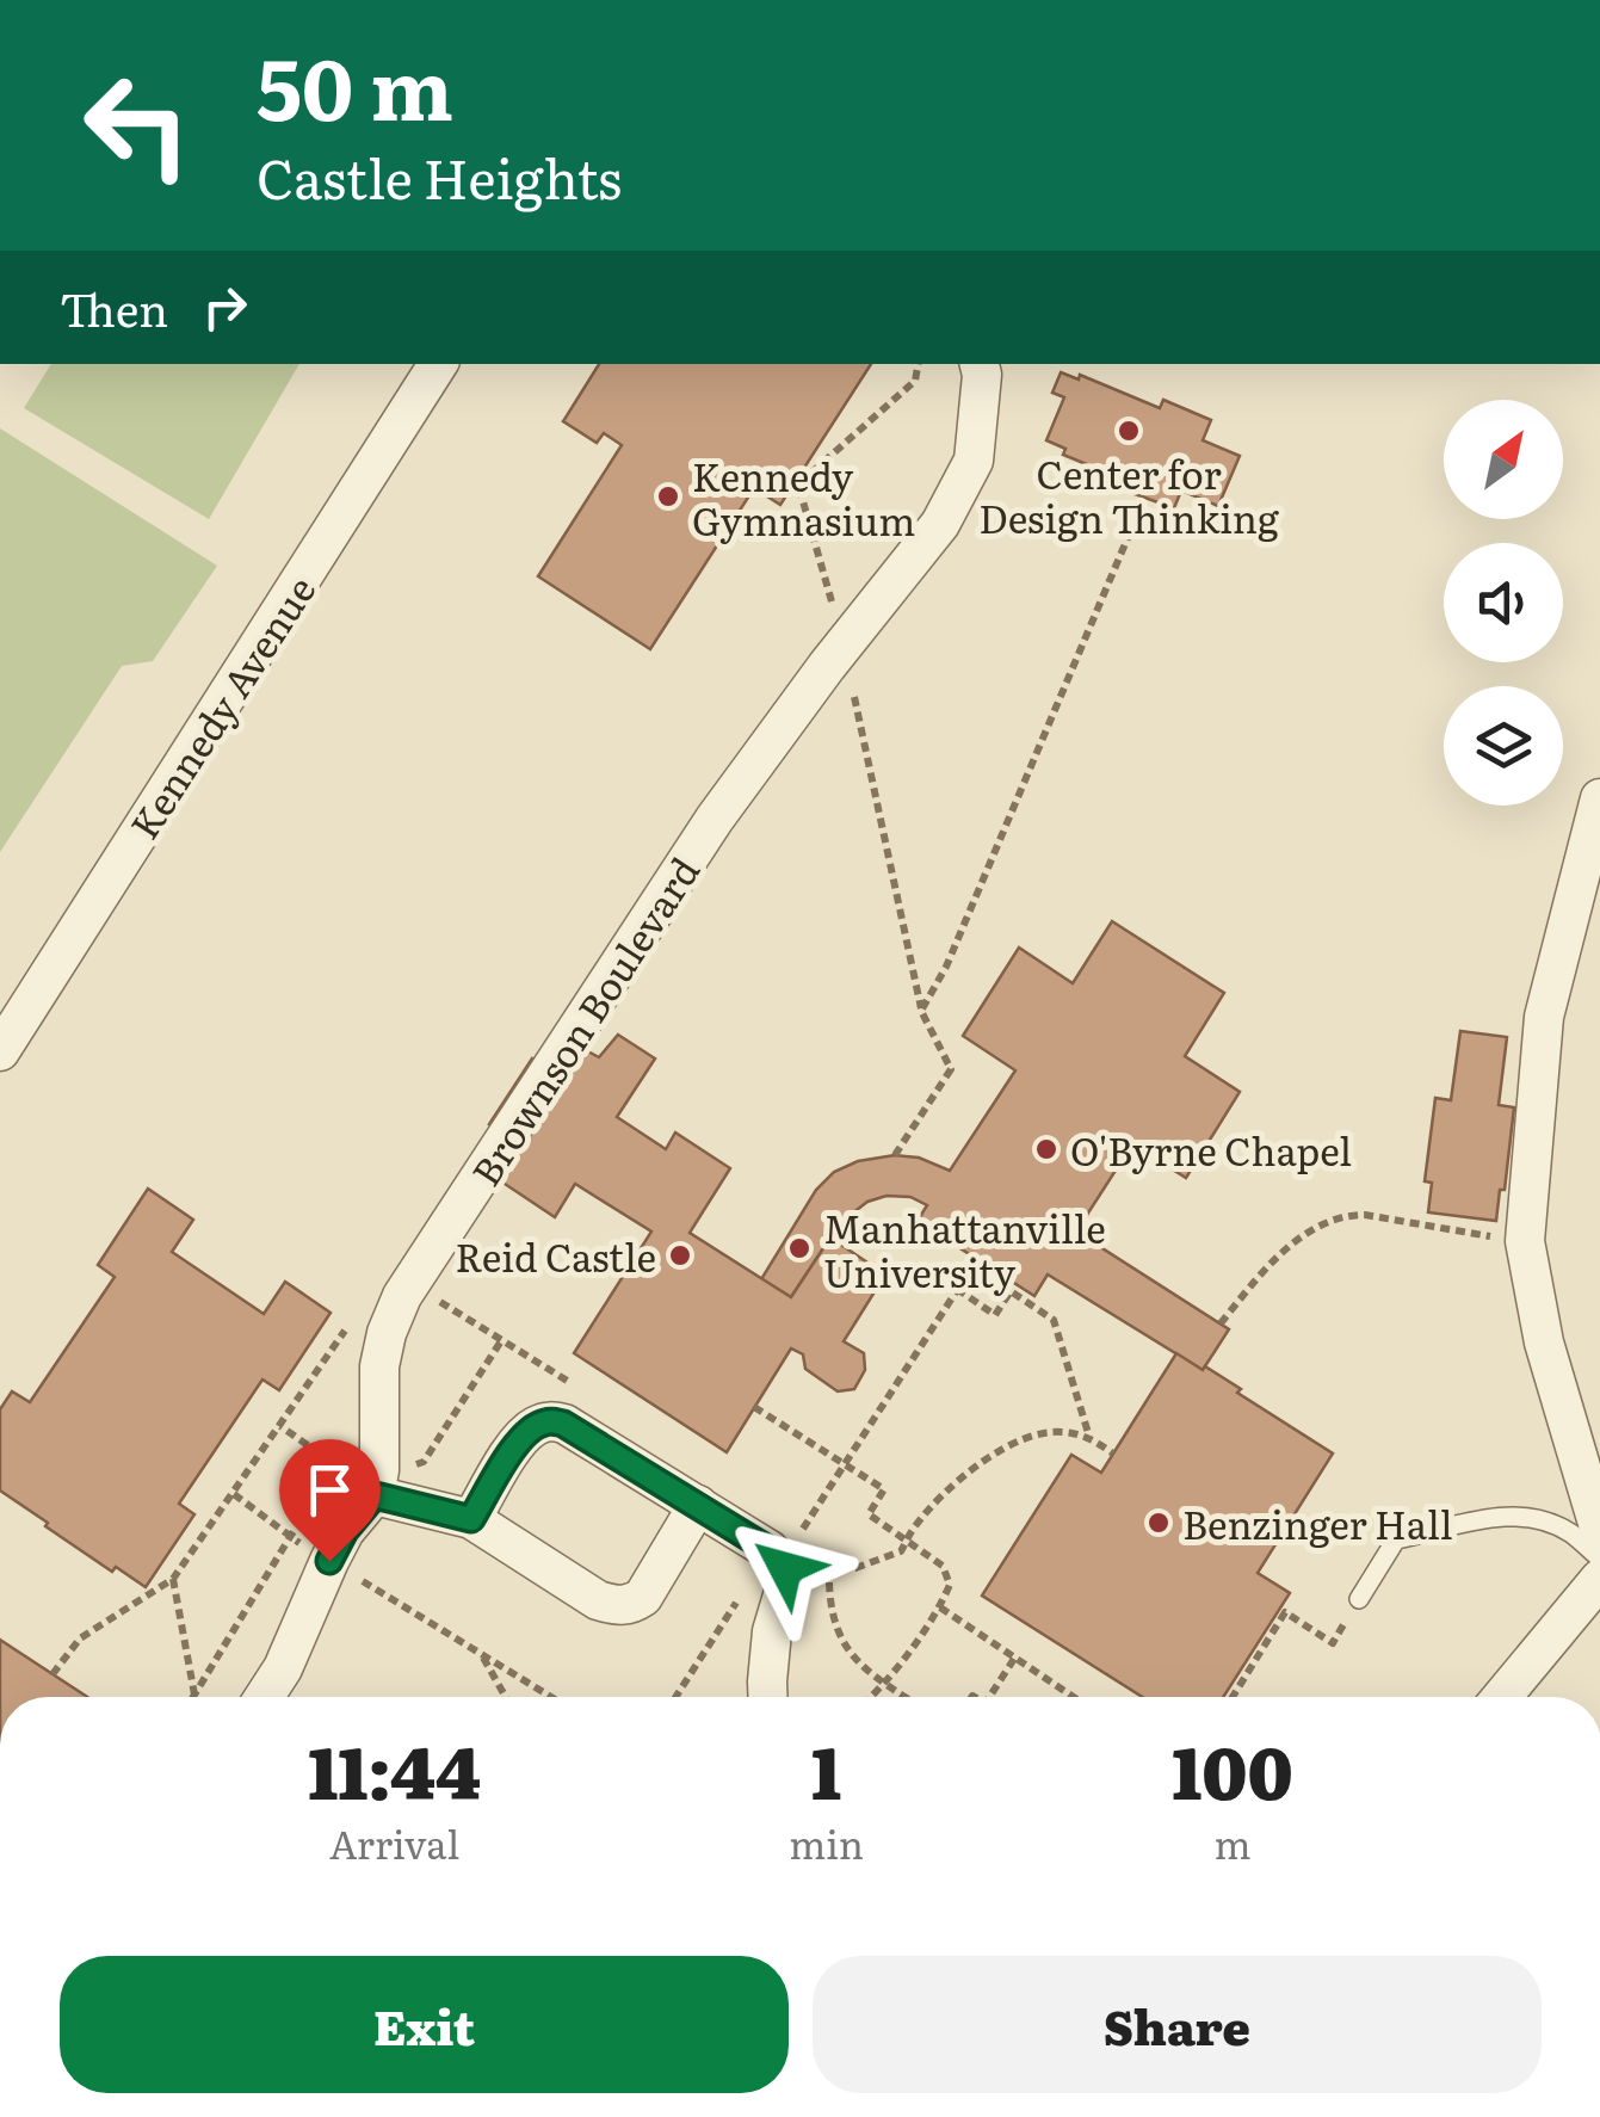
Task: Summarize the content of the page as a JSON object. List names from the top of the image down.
{
  "streets": {
    "street": ["Kennedy Avenue", "Brownson Boulevard"]
  },
  "places": [
    "Center for Design Thinking",
    "Kennedy Gymnasium",
    "O'Byrne Chapel",
    "Manhattanville University",
    "Reid Castle",
    "Benzinger Hall"
  ],
  "north": "top right",
  "page": {
    "turn": ["50 m", "Castle Heights"],
    "then": "Then",
    "eta": [
      "11:44",
      "Arrival",
      "1",
      "min",
      "100",
      "m"
    ],
    "buttons": ["Exit", "Share"]
  }
}
